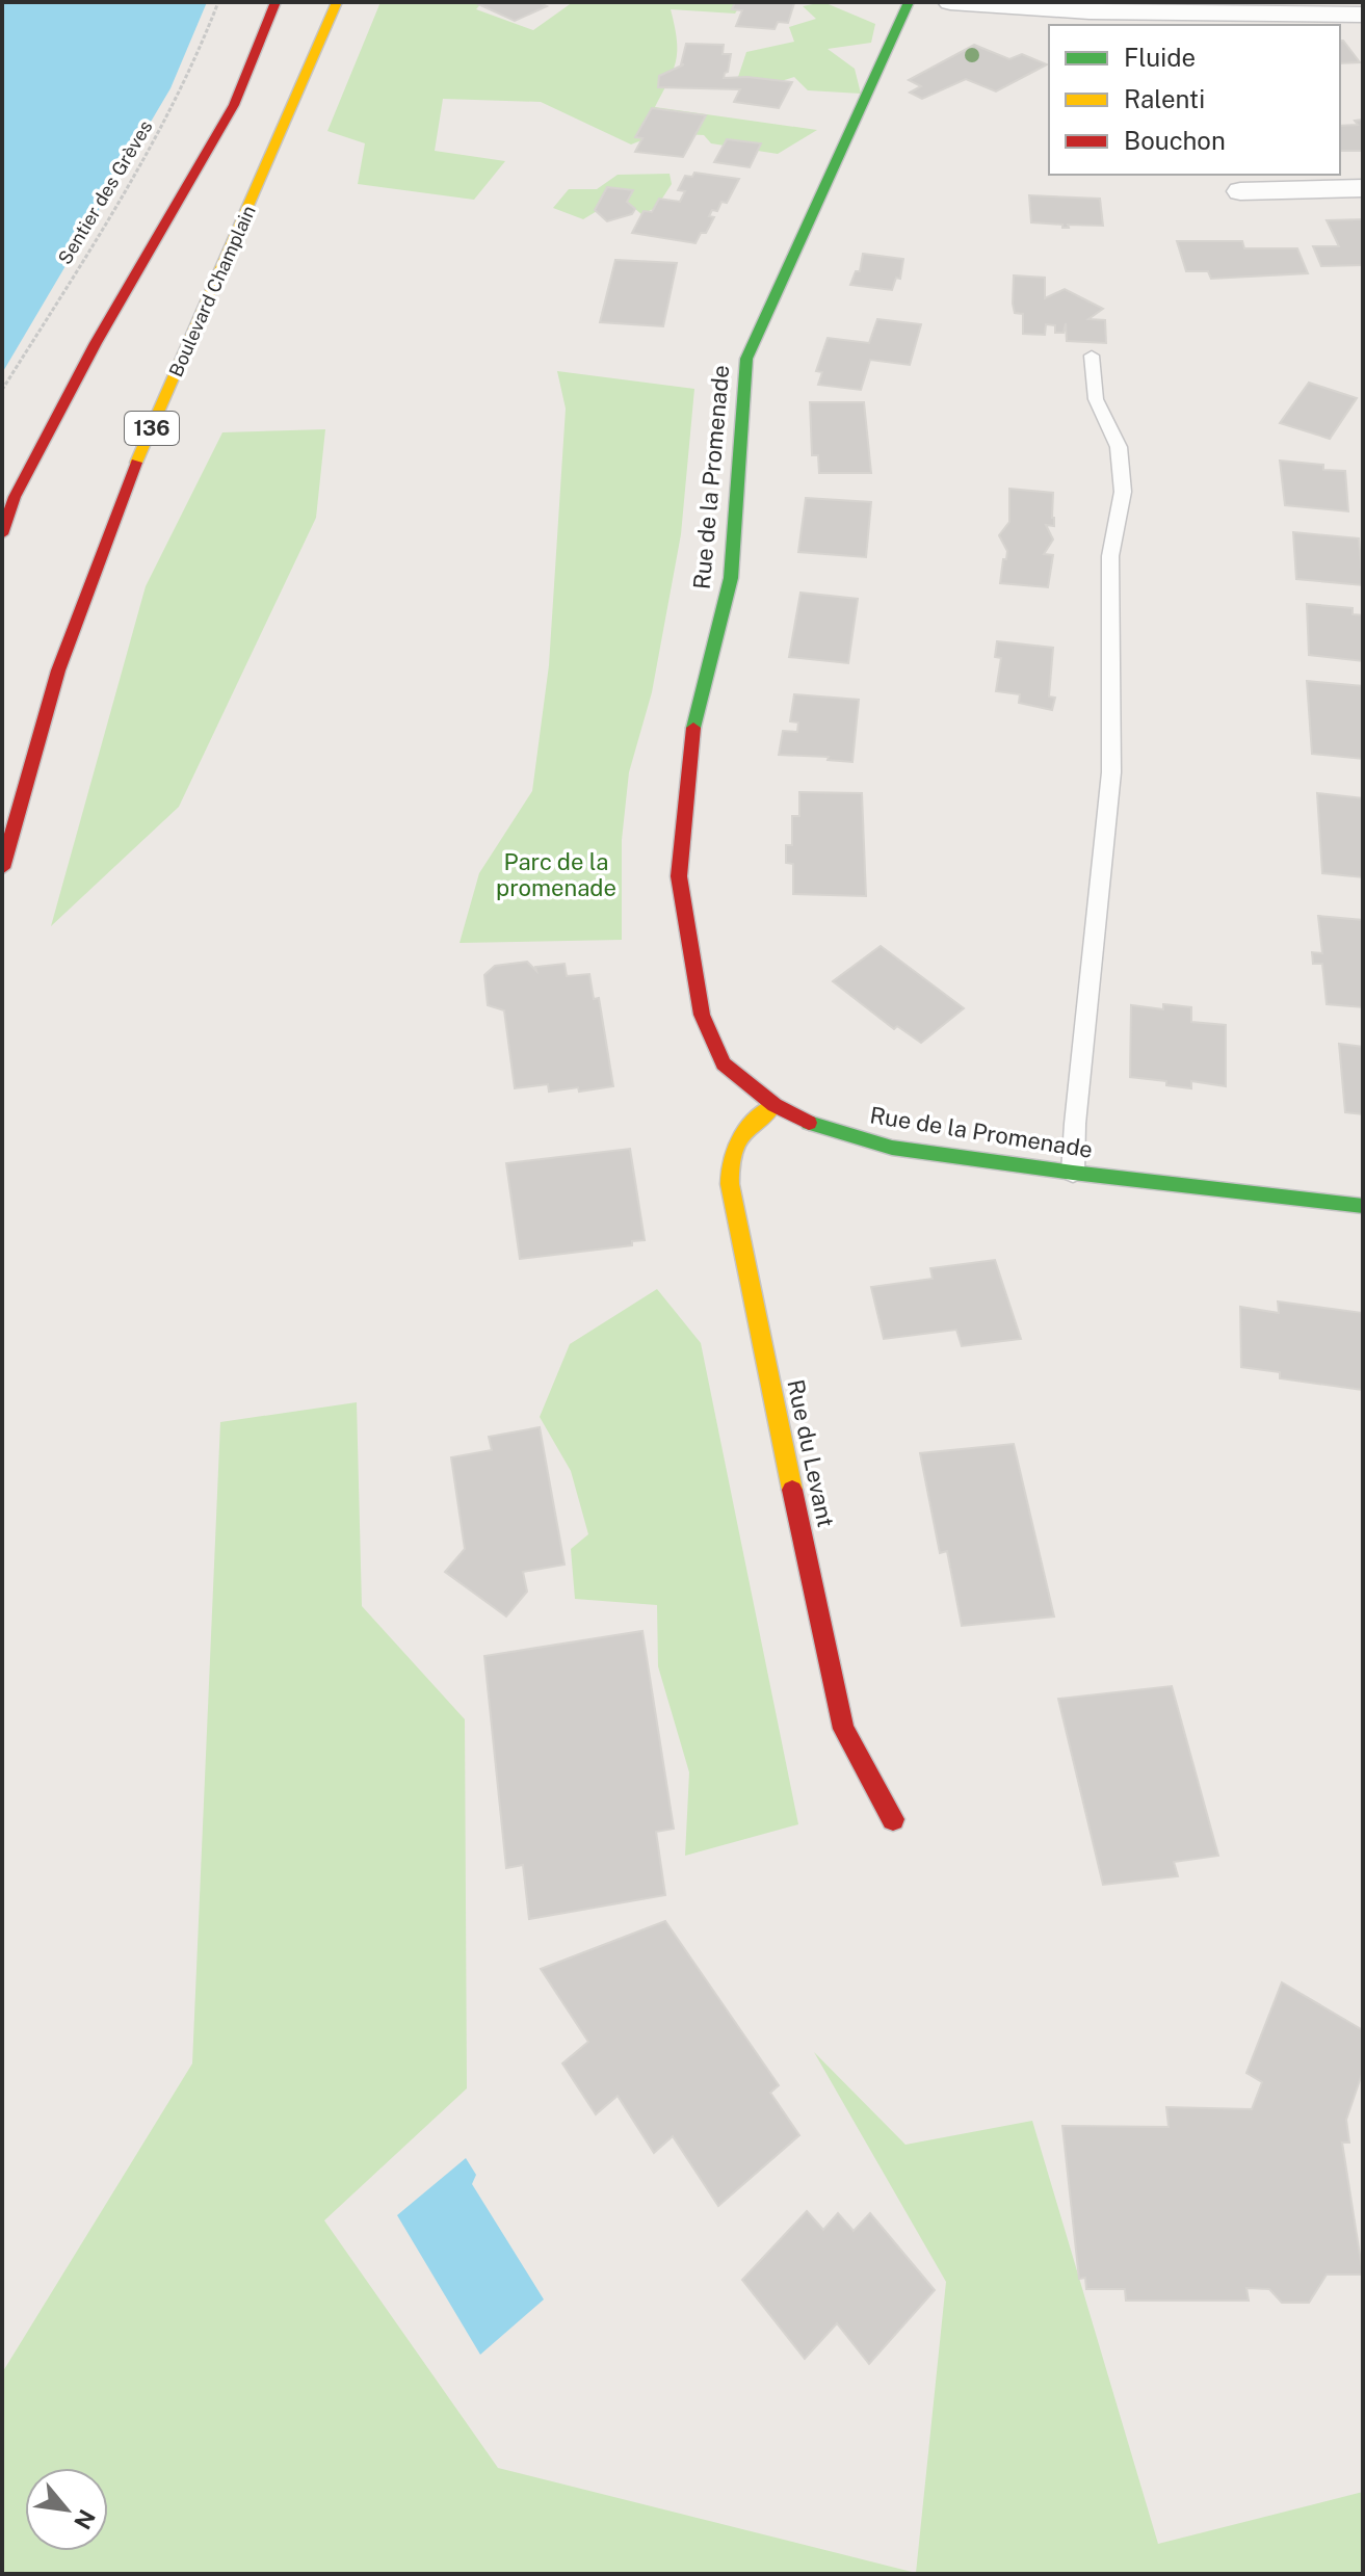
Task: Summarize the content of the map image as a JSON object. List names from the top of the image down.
{
  "streets": {
    "street": [
      "Boulevard Champlain",
      "136",
      "Rue de la Promenade",
      "Rue du Levant"
    ],
    "path": ["Sentier des Grèves"]
  },
  "crossings": [
    ["Rue de la Promenade", "Rue du Levant"]
  ],
  "parks": ["Parc de la promenade"],
  "legend": ["Fluide", "Ralenti", "Bouchon"],
  "north": "bottom right"
}
